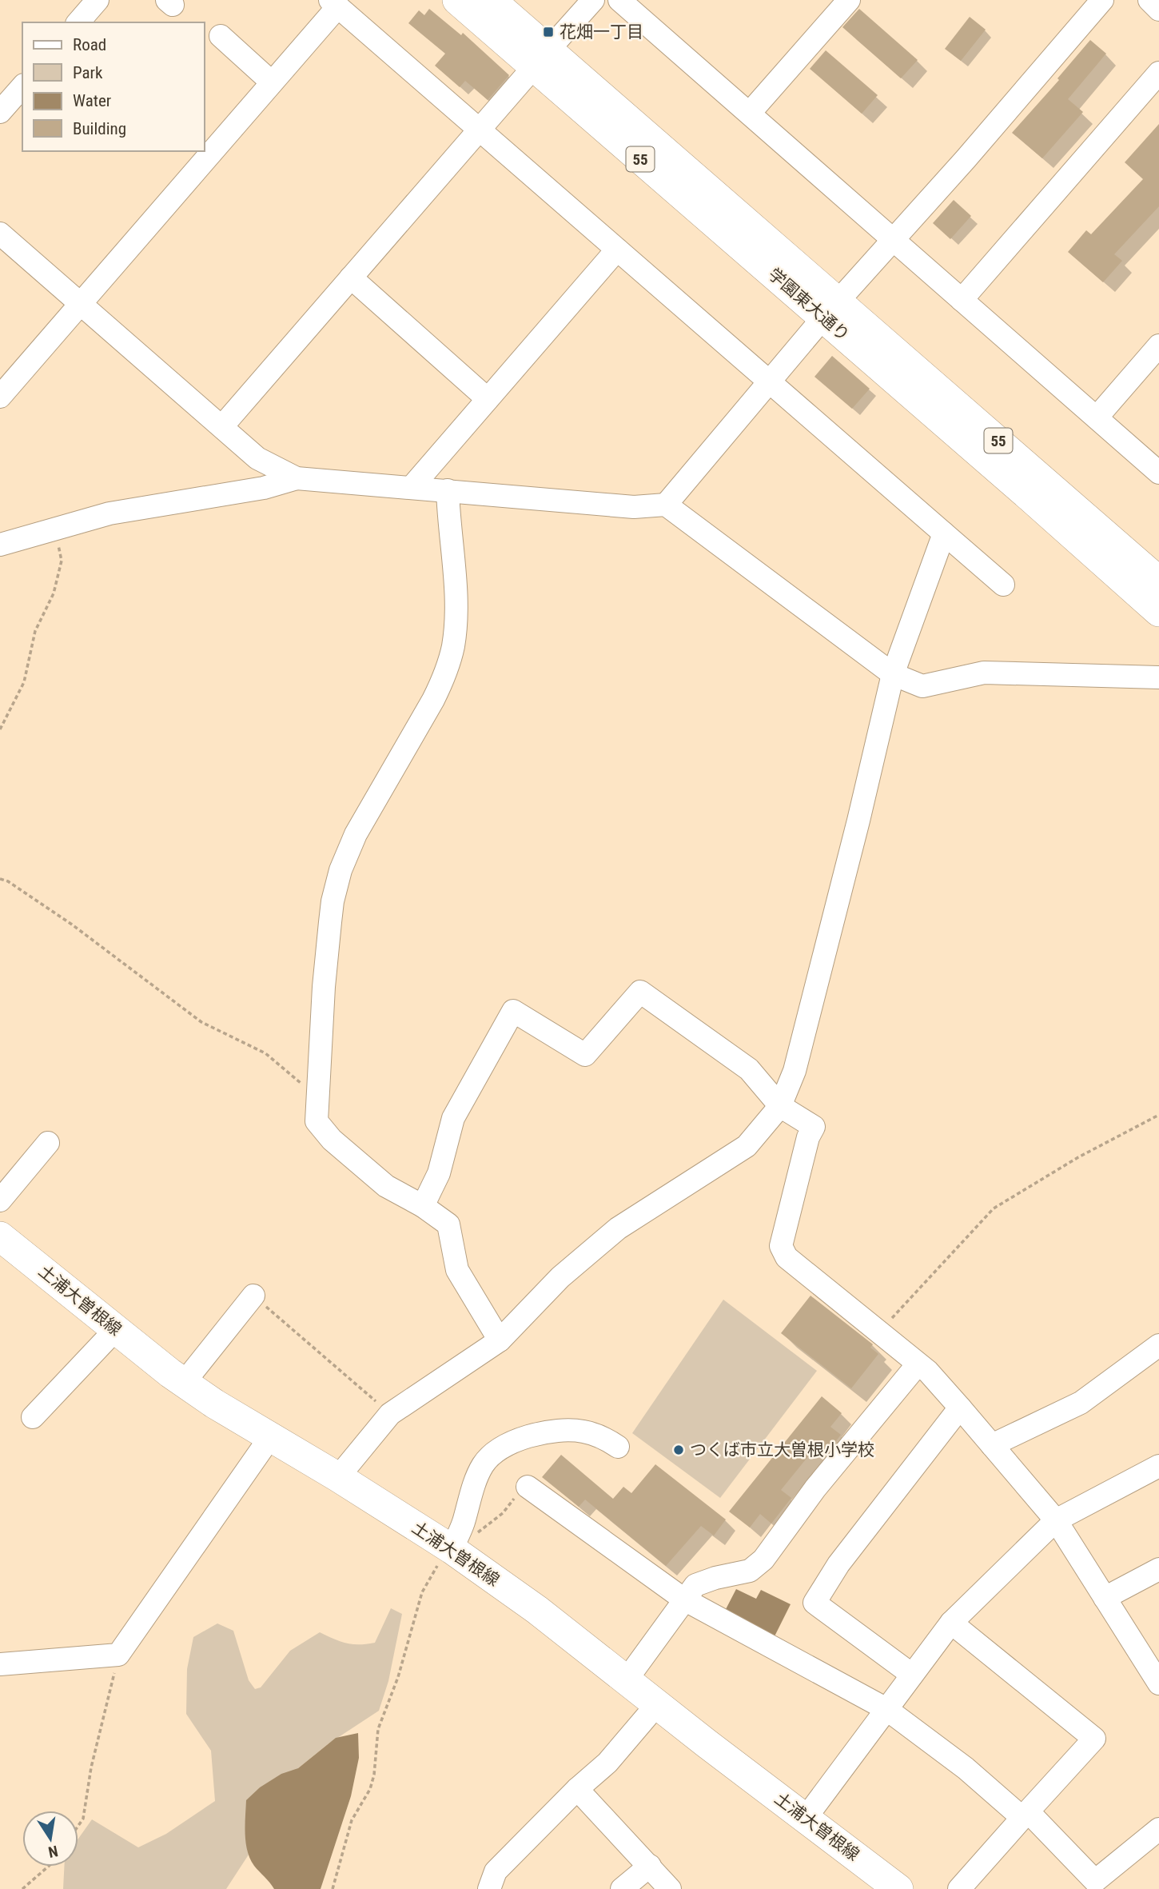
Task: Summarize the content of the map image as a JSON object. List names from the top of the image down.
{
  "streets": {
    "main road": ["55", "学園東大通り", "土浦大曽根線"]
  },
  "places": {
    "transit": ["花畑一丁目"],
    "other": ["つくば市立大曽根小学校"]
  },
  "legend": [
    "Road",
    "Park",
    "Water",
    "Building"
  ],
  "north": "bottom"
}
